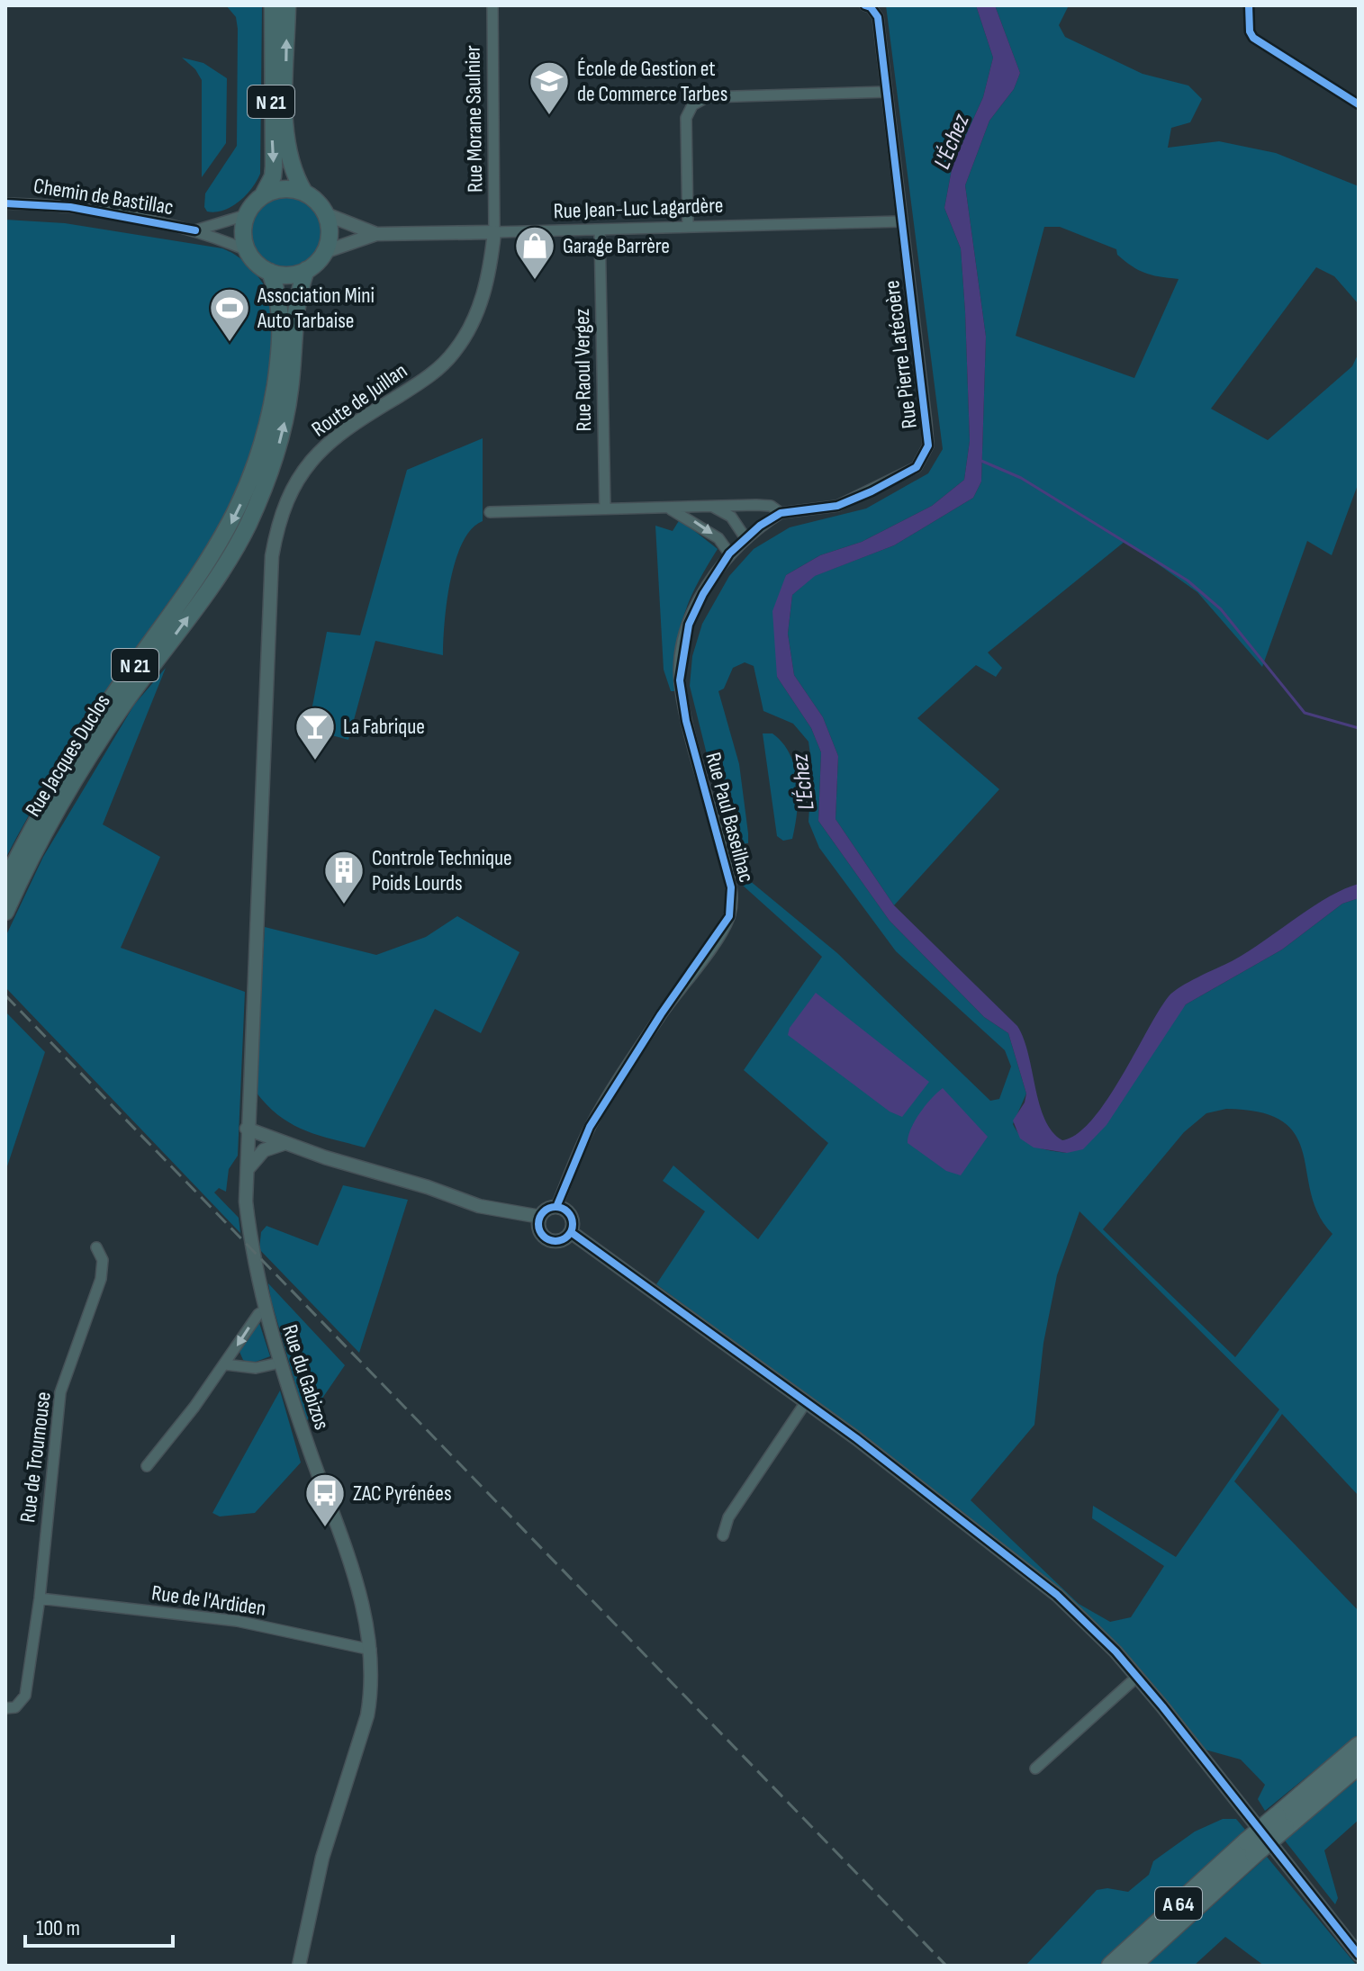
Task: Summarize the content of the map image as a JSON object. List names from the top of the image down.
{
  "streets": {
    "highway": ["A 64"],
    "main road": ["N 21", "Rue Jacques Duclos"],
    "street": [
      "Rue Morane Saulnier",
      "Chemin de Bastillac",
      "Rue Jean-Luc Lagardère",
      "Rue Pierre Latécoère",
      "Rue Raoul Vergez",
      "Route de Juillan",
      "Rue Paul Baseilhac",
      "Rue du Gabizos",
      "Rue de Troumouse",
      "Rue de l'Ardiden"
    ]
  },
  "crossings": [
    ["N 21", "Chemin de Bastillac"],
    ["N 21", "Rue Jean-Luc Lagardère"],
    ["N 21", "Rue Jacques Duclos"],
    ["Rue Morane Saulnier", "Rue Jean-Luc Lagardère"],
    ["Rue Morane Saulnier", "Route de Juillan"],
    ["Chemin de Bastillac", "Rue Jean-Luc Lagardère"],
    ["Chemin de Bastillac", "Rue Jacques Duclos"],
    ["Rue Jean-Luc Lagardère", "Rue Pierre Latécoère"],
    ["Rue Jean-Luc Lagardère", "Rue Raoul Vergez"],
    ["Rue Jean-Luc Lagardère", "Route de Juillan"],
    ["Rue Jean-Luc Lagardère", "Rue Jacques Duclos"],
    ["Rue Pierre Latécoère", "Rue Raoul Vergez"],
    ["Rue Pierre Latécoère", "Rue Paul Baseilhac"],
    ["Route de Juillan", "Rue du Gabizos"],
    ["Rue du Gabizos", "Rue de l'Ardiden"],
    ["Rue de Troumouse", "Rue de l'Ardiden"]
  ],
  "water": ["L'Échez"],
  "places": {
    "school or university": ["École de Gestion et de Commerce Tarbes"],
    "shop": ["Garage Barrère"],
    "sports": ["Association Mini Auto Tarbaise"],
    "bar": ["La Fabrique"],
    "building": ["Controle Technique Poids Lourds"],
    "bus stop": ["ZAC Pyrénées"]
  },
  "scale_bar": "100 m"
}
